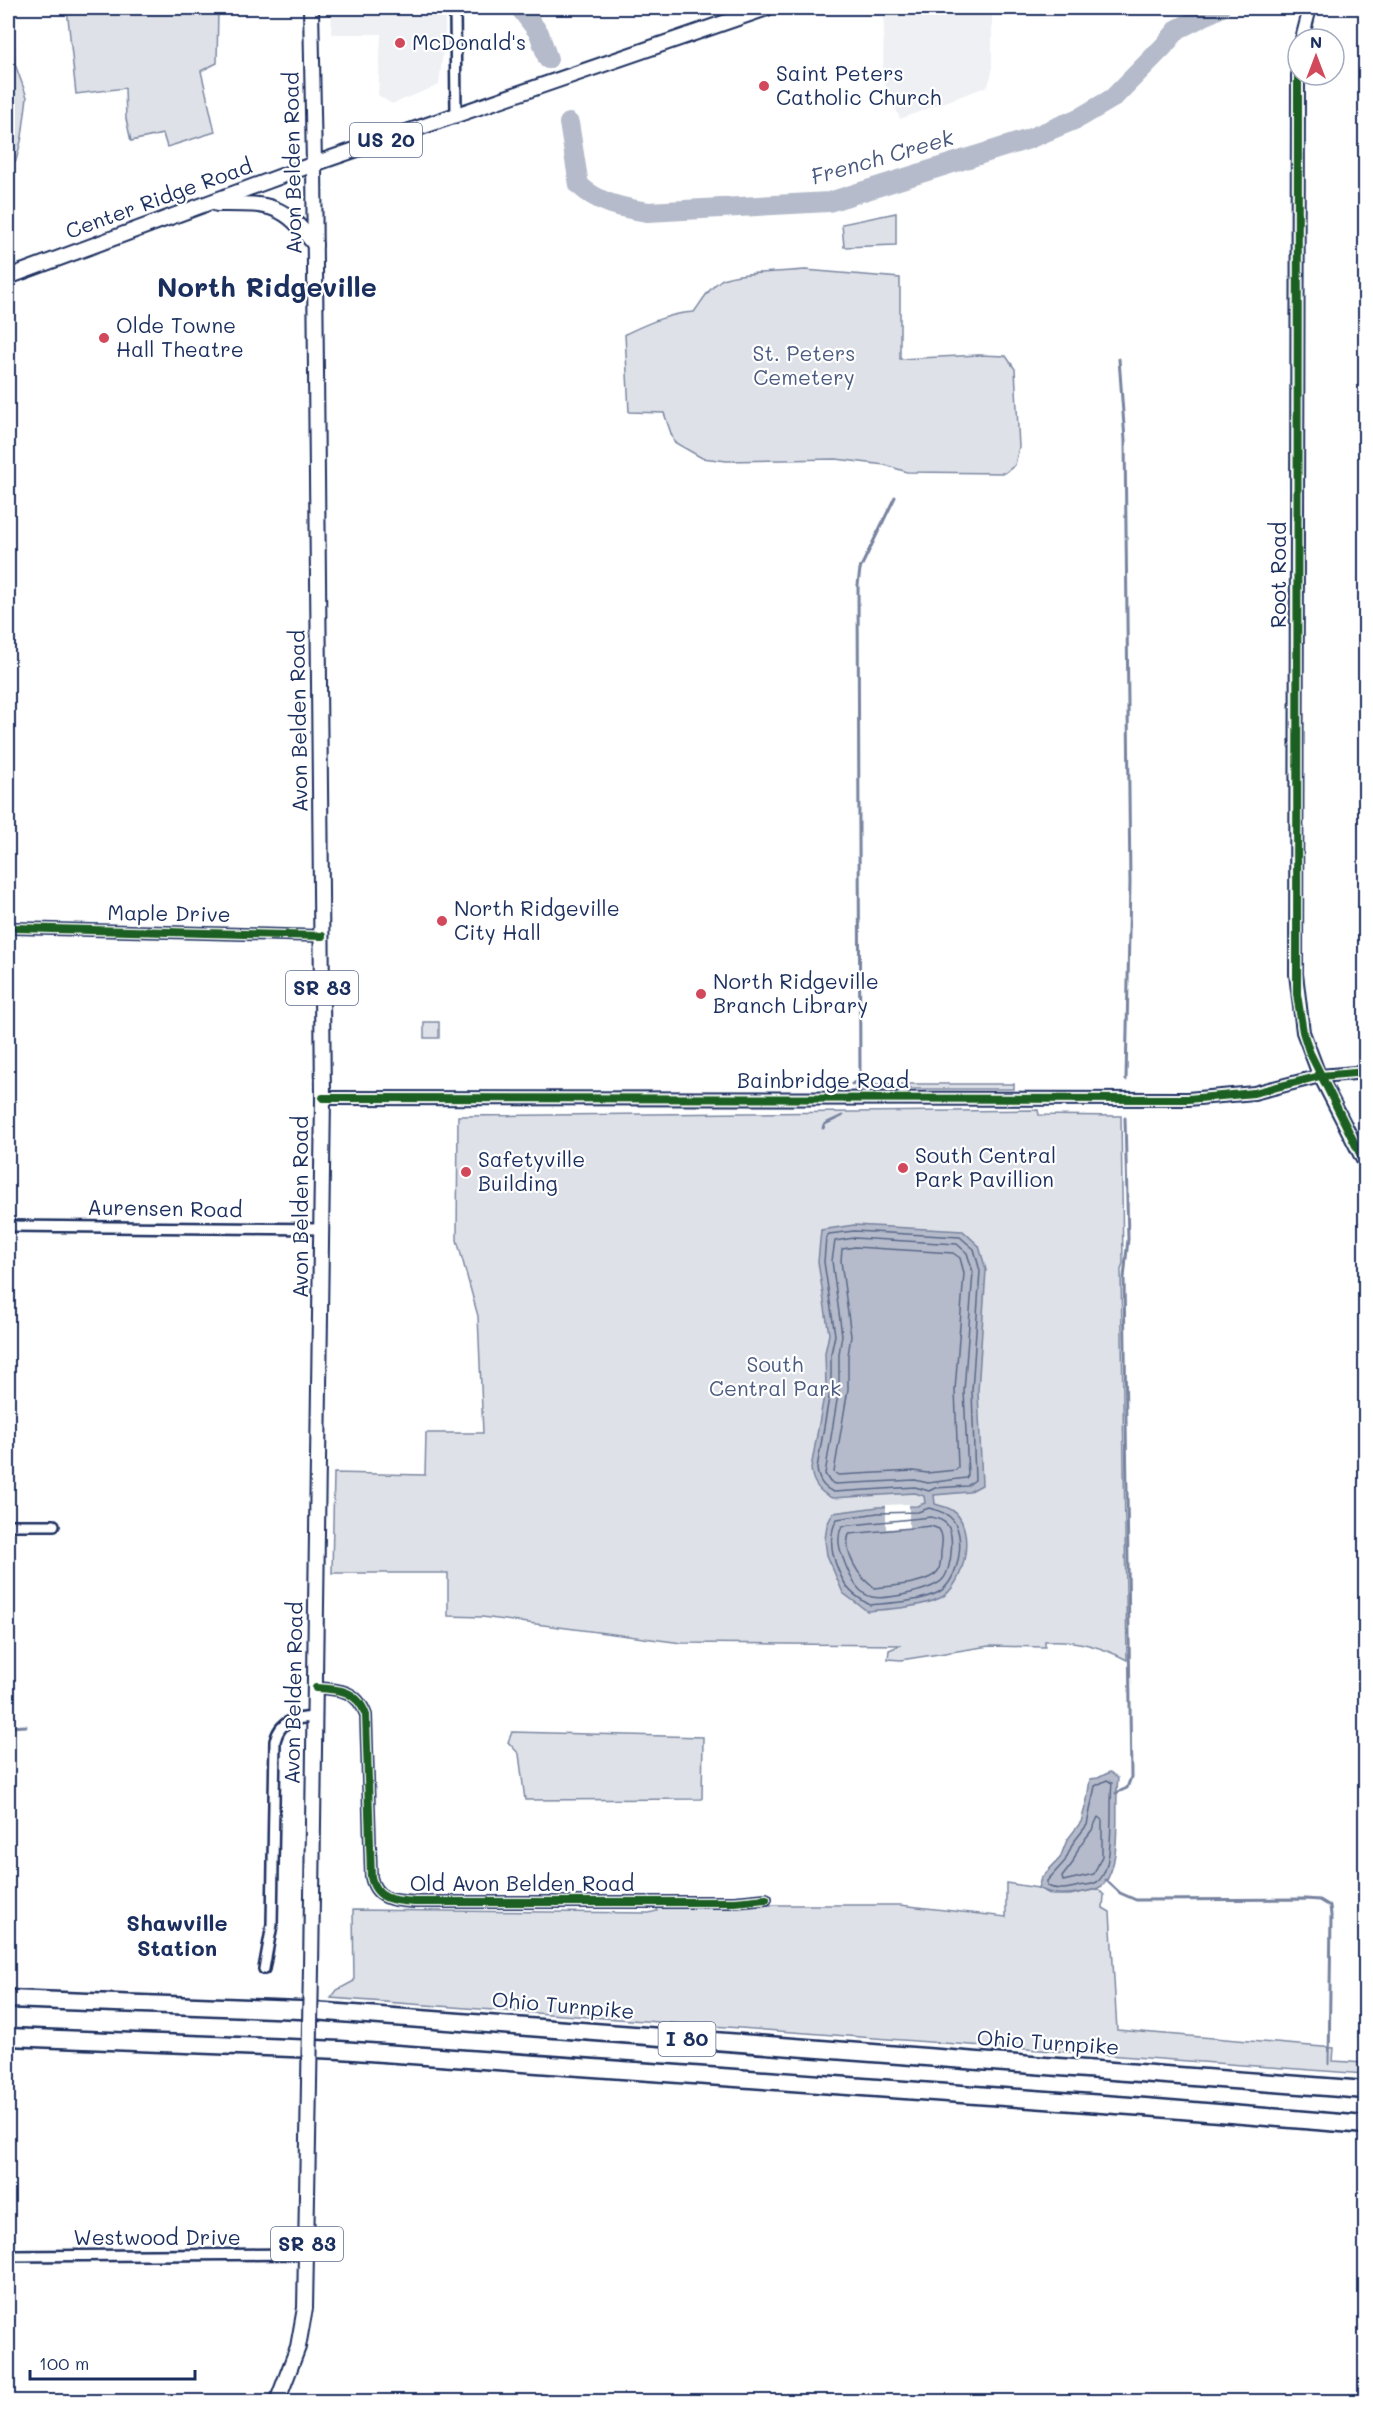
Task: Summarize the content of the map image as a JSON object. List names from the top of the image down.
{
  "streets": {
    "highway": ["Ohio Turnpike", "I 80"],
    "main road": [
      "US 20",
      "Avon Belden Road",
      "Center Ridge Road",
      "SR 83"
    ],
    "street": [
      "Root Road",
      "Maple Drive",
      "Bainbridge Road",
      "Aurensen Road",
      "Old Avon Belden Road",
      "Westwood Drive"
    ]
  },
  "crossings": [
    ["Avon Belden Road", "Center Ridge Road"],
    ["Avon Belden Road", "Maple Drive"],
    ["Avon Belden Road", "Bainbridge Road"],
    ["Avon Belden Road", "Aurensen Road"],
    ["Avon Belden Road", "Old Avon Belden Road"],
    ["Avon Belden Road", "Westwood Drive"],
    ["Root Road", "Bainbridge Road"]
  ],
  "districts": ["North Ridgeville", "Shawville Station"],
  "water": ["French Creek"],
  "parks": ["St. Peters Cemetery", "South Central Park"],
  "places": [
    "McDonald's",
    "Saint Peters Catholic Church",
    "Olde Towne Hall Theatre",
    "North Ridgeville City Hall",
    "North Ridgeville Branch Library",
    "South Central Park Pavillion",
    "Safetyville Building"
  ],
  "scale_bar": "100 m",
  "north": "top"
}
